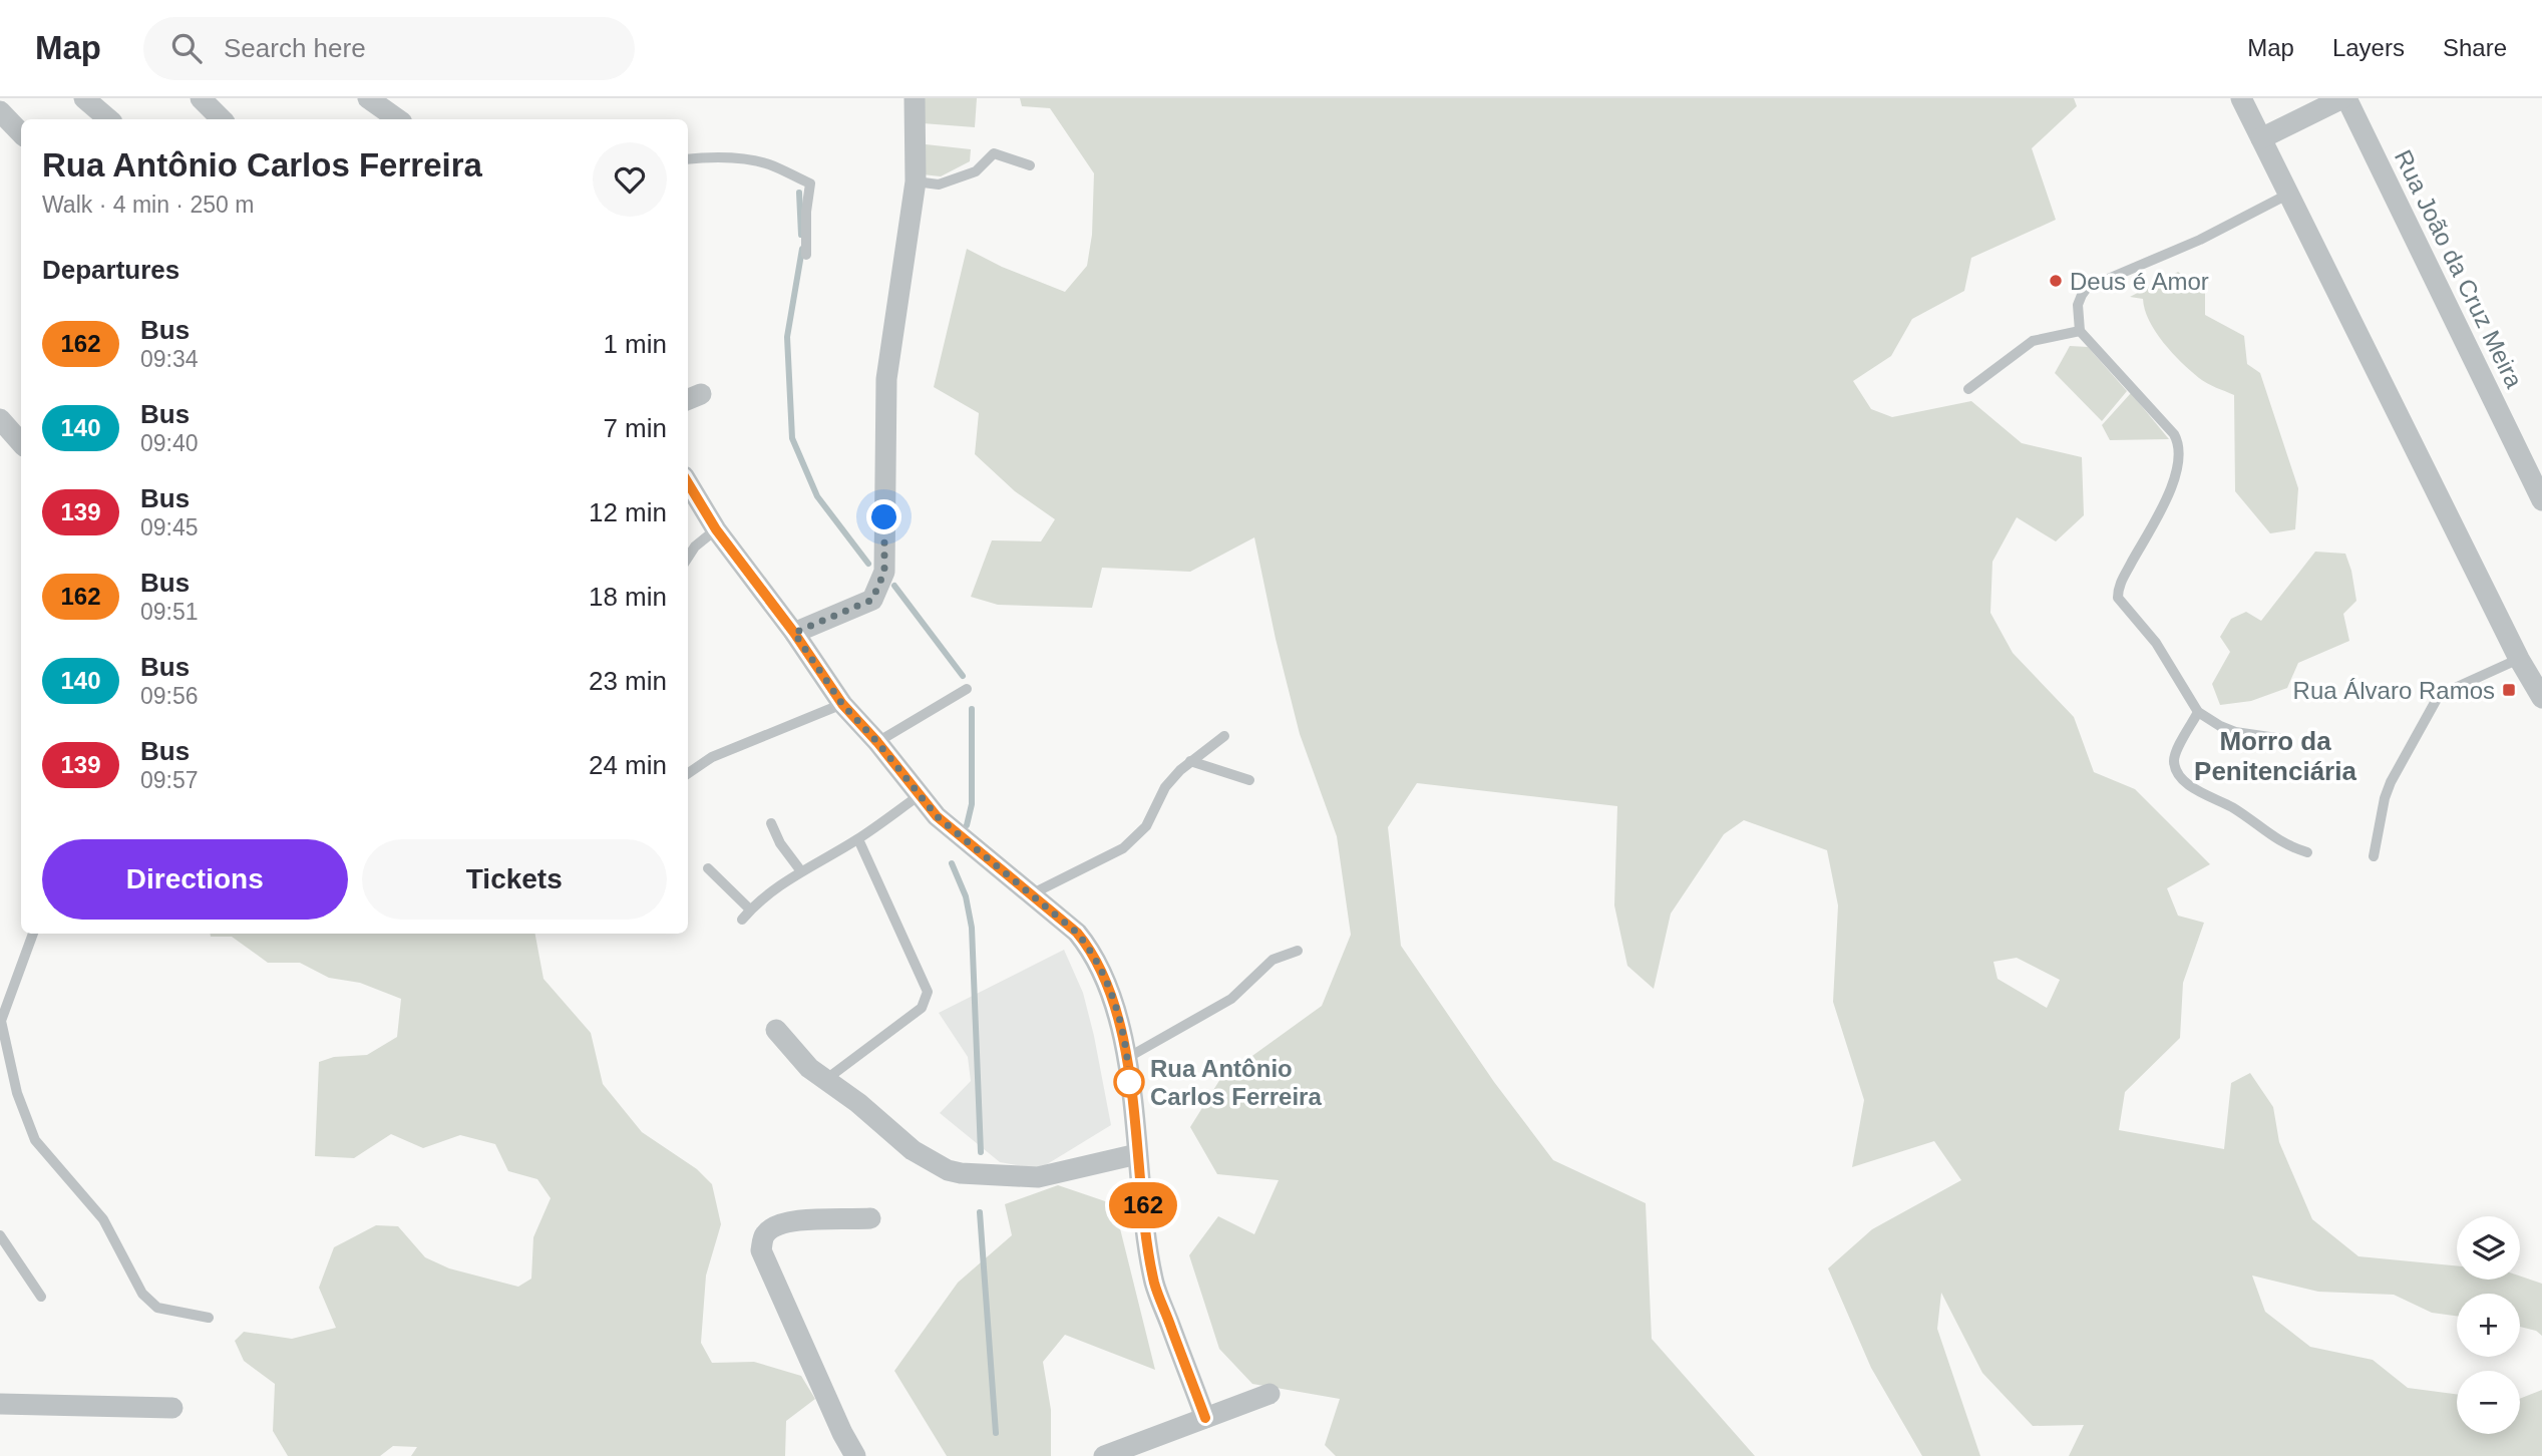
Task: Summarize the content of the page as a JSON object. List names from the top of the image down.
{
  "streets": {
    "street": ["Rua João da Cruz Meira"]
  },
  "districts": ["Morro da Penitenciária"],
  "places": {
    "other": ["Deus é Amor", "Rua Antônio Carlos Ferreira"],
    "transit": ["Rua Álvaro Ramos"]
  },
  "lines": ["bus line 162"],
  "page": {
    "header": "Map",
    "search": "Search here",
    "nav": ["Map", "Layers", "Share"],
    "on_map": "162",
    "heading": [
      ["Rua Antônio Carlos Ferreira", "Walk · 4 min · 250 m"],
      "Departures"
    ],
    "list": [
      {
        "mark": "162",
        "name": "Bus",
        "note": "09:34",
        "value": "1 min"
      },
      {
        "mark": "140",
        "name": "Bus",
        "note": "09:40",
        "value": "7 min"
      },
      {
        "mark": "139",
        "name": "Bus",
        "note": "09:45",
        "value": "12 min"
      },
      {
        "mark": "162",
        "name": "Bus",
        "note": "09:51",
        "value": "18 min"
      },
      {
        "mark": "140",
        "name": "Bus",
        "note": "09:56",
        "value": "23 min"
      },
      {
        "mark": "139",
        "name": "Bus",
        "note": "09:57",
        "value": "24 min"
      }
    ],
    "buttons": ["Directions", "Tickets"],
    "map_buttons": ["+", "−"]
  }
}
